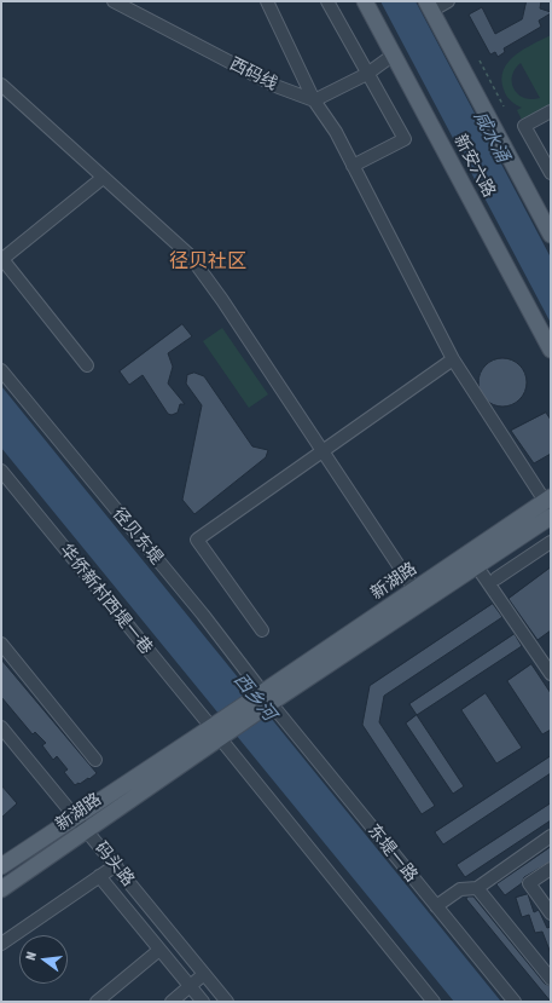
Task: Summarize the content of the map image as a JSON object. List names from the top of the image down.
{
  "streets": {
    "main road": ["新安六路", "新湖路"],
    "street": [
      "西码线",
      "径贝东堤",
      "华侨新村西堤一巷",
      "东堤一路",
      "码头路"
    ]
  },
  "crossings": [
    ["径贝东堤", "新湖路"],
    ["径贝东堤", "东堤一路"],
    ["新湖路", "华侨新村西堤一巷"],
    ["新湖路", "东堤一路"],
    ["新湖路", "码头路"]
  ],
  "districts": ["径贝社区"],
  "water": ["咸水涌", "西乡河"],
  "north": "left"
}
